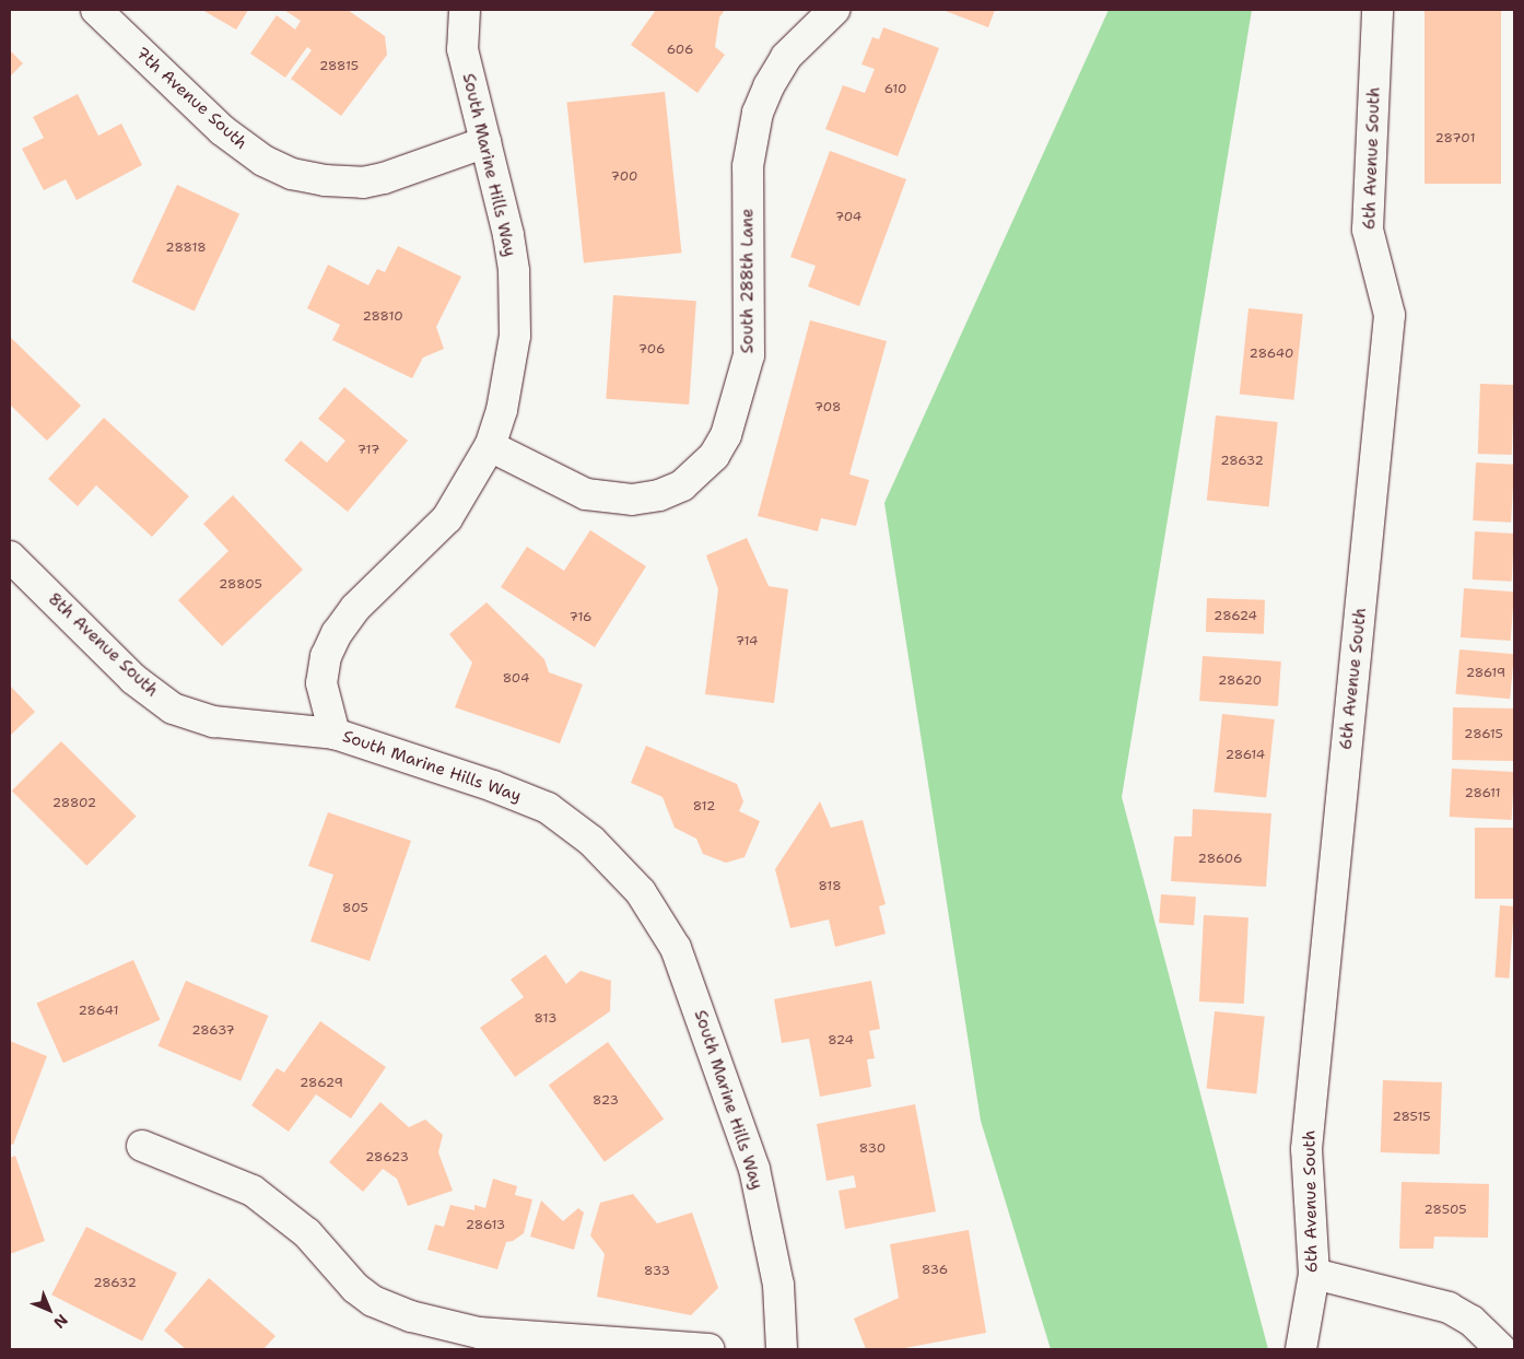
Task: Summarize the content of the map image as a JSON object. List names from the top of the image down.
{
  "streets": {
    "street": [
      "7th Avenue South",
      "6th Avenue South",
      "South Marine Hills Way",
      "South 288th Lane",
      "8th Avenue South"
    ]
  },
  "crossings": [
    ["7th Avenue South", "South Marine Hills Way"],
    ["South Marine Hills Way", "South 288th Lane"],
    ["South Marine Hills Way", "8th Avenue South"]
  ],
  "house_numbers": [
    "606",
    "28815",
    "610",
    "28701",
    "700",
    "704",
    "28818",
    "28810",
    "706",
    "28640",
    "708",
    "717",
    "28632",
    "28805",
    "28624",
    "716",
    "714",
    "28619",
    "804",
    "28620",
    "28615",
    "28614",
    "28611",
    "28802",
    "812",
    "28606",
    "818",
    "805",
    "28641",
    "813",
    "28637",
    "824",
    "28629",
    "823",
    "28515",
    "830",
    "28623",
    "28505",
    "28613",
    "836",
    "833",
    "28632"
  ],
  "north": "bottom right"
}
